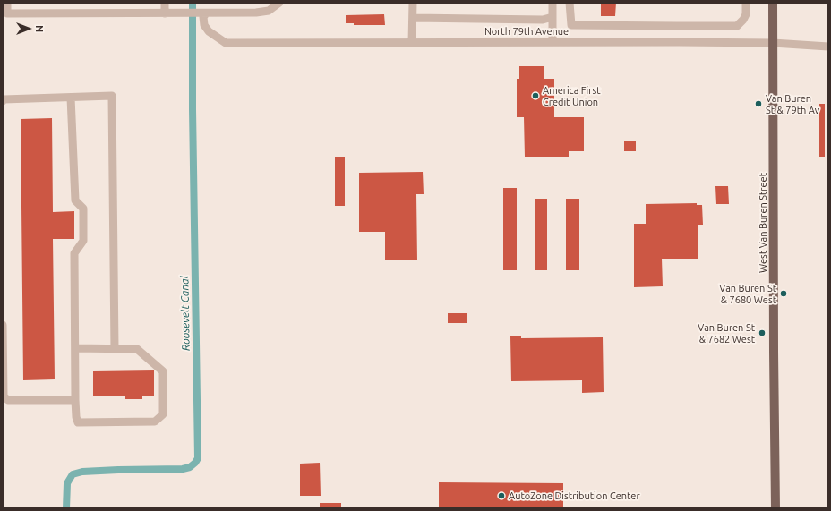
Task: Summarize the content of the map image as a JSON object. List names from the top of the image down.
{
  "streets": {
    "main road": ["West Van Buren Street"],
    "street": ["North 79th Avenue"]
  },
  "crossings": [
    ["North 79th Avenue", "West Van Buren Street"]
  ],
  "water": ["Roosevelt Canal"],
  "places": [
    "America First Credit Union",
    "Van Buren St & 79th Av",
    "Van Buren St & 7680 West",
    "Van Buren St & 7682 West",
    "AutoZone Distribution Center"
  ],
  "north": "right"
}
